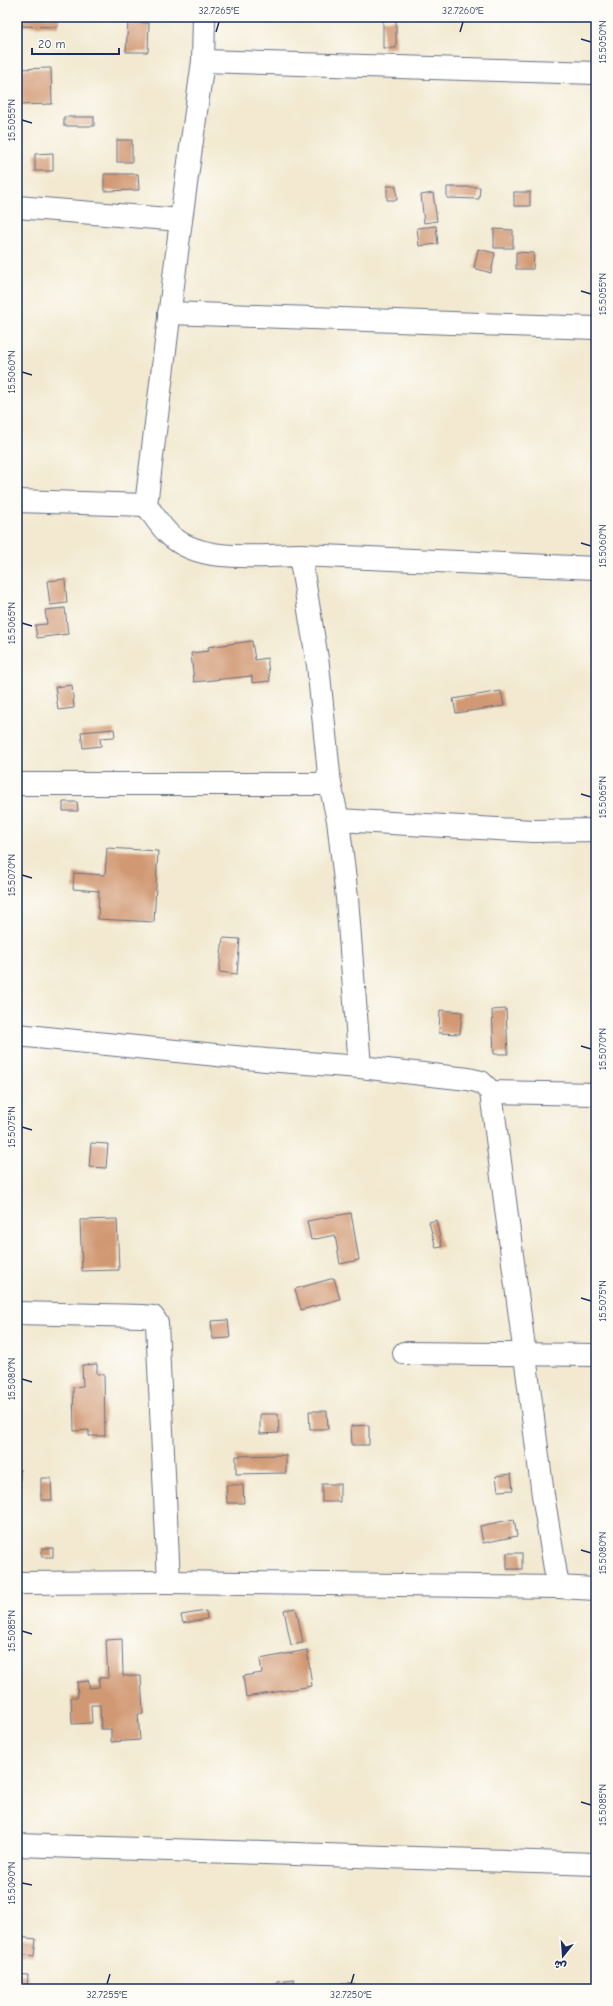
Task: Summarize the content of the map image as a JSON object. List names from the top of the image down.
{
  "scale_bar": "20 m",
  "north": "bottom",
  "coordinates": [
    "32.7265°E",
    "32.7260°E",
    "15.5050°N",
    "15.5055°N",
    "15.5060°N",
    "15.5065°N",
    "15.5070°N",
    "15.5075°N",
    "15.5080°N",
    "15.5085°N",
    "15.5090°N",
    "32.7255°E",
    "32.7250°E"
  ]
}
